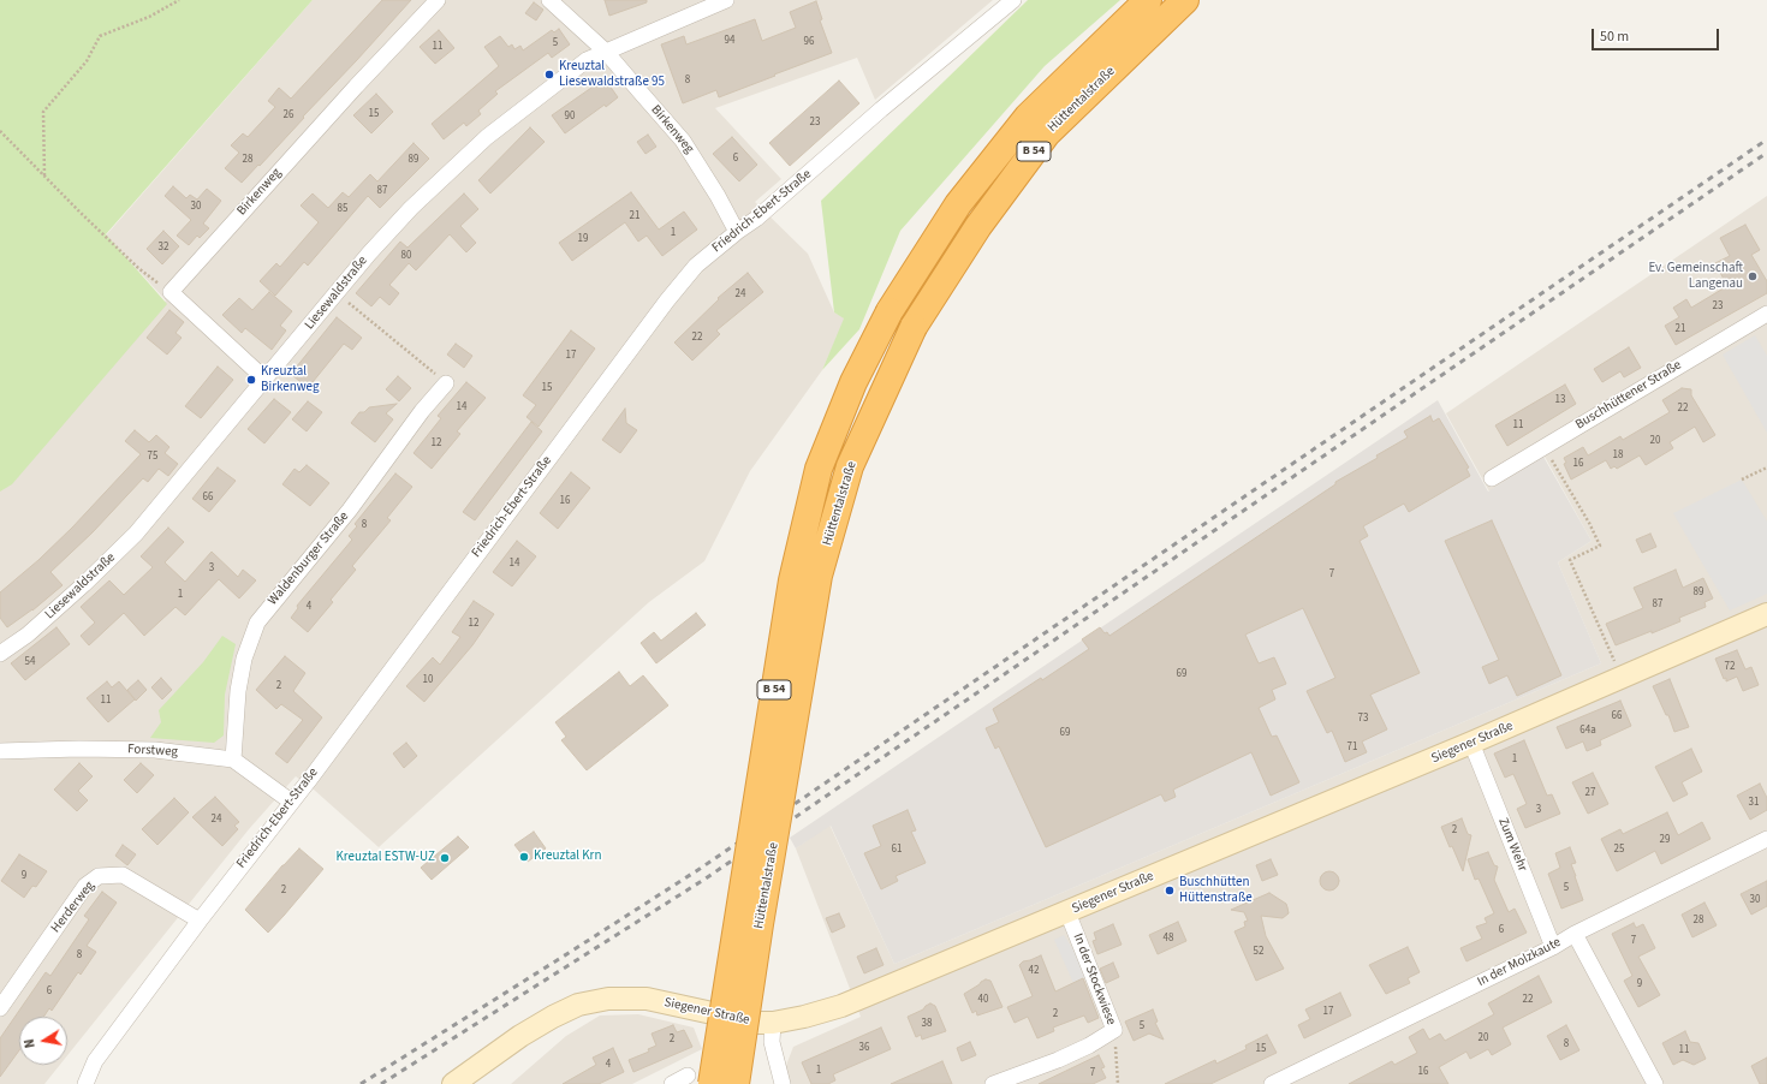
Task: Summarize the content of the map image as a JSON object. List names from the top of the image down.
{
  "streets": {
    "highway": ["Hüttentalstraße", "B 54"],
    "main road": ["Siegener Straße"],
    "street": [
      "Birkenweg",
      "Friedrich-Ebert-Straße",
      "Liesewaldstraße",
      "Buschhüttener Straße",
      "Waldenburger Straße",
      "Forstweg",
      "Zum Wehr",
      "Herderweg",
      "In der Molzkaute",
      "In der Stockwiese"
    ]
  },
  "crossings": [
    ["Birkenweg", "Friedrich-Ebert-Straße"],
    ["Birkenweg", "Liesewaldstraße"],
    ["Friedrich-Ebert-Straße", "Forstweg"],
    ["Friedrich-Ebert-Straße", "Herderweg"],
    ["Waldenburger Straße", "Forstweg"],
    ["Siegener Straße", "Zum Wehr"],
    ["Siegener Straße", "In der Stockwiese"],
    ["Zum Wehr", "In der Molzkaute"]
  ],
  "places": [
    "Kreuztal Liesewaldstraße 95",
    "Ev. Gemeinschaft Langenau",
    "Kreuztal Birkenweg",
    "Kreuztal Krn",
    "Kreuztal ESTW-UZ",
    "Buschhütten Hüttenstraße"
  ],
  "house_numbers": [
    "94",
    "96",
    "5",
    "11",
    "8",
    "15",
    "26",
    "90",
    "23",
    "6",
    "28",
    "89",
    "87",
    "30",
    "85",
    "21",
    "1",
    "19",
    "32",
    "80",
    "24",
    "23",
    "21",
    "22",
    "17",
    "15",
    "13",
    "14",
    "22",
    "11",
    "20",
    "12",
    "18",
    "75",
    "16",
    "66",
    "16",
    "8",
    "14",
    "3",
    "7",
    "89",
    "1",
    "87",
    "4",
    "12",
    "54",
    "72",
    "69",
    "10",
    "2",
    "11",
    "66",
    "73",
    "64a",
    "69",
    "71",
    "1",
    "27",
    "31",
    "3",
    "24",
    "2",
    "29",
    "61",
    "25",
    "9",
    "5",
    "2",
    "30",
    "28",
    "6",
    "48",
    "7",
    "52",
    "8",
    "42",
    "9",
    "6",
    "40",
    "22",
    "17",
    "2",
    "38",
    "5",
    "20",
    "2",
    "8",
    "36",
    "15",
    "11",
    "4",
    "1",
    "16",
    "7"
  ],
  "scale_bar": "50 m",
  "north": "left"
}
